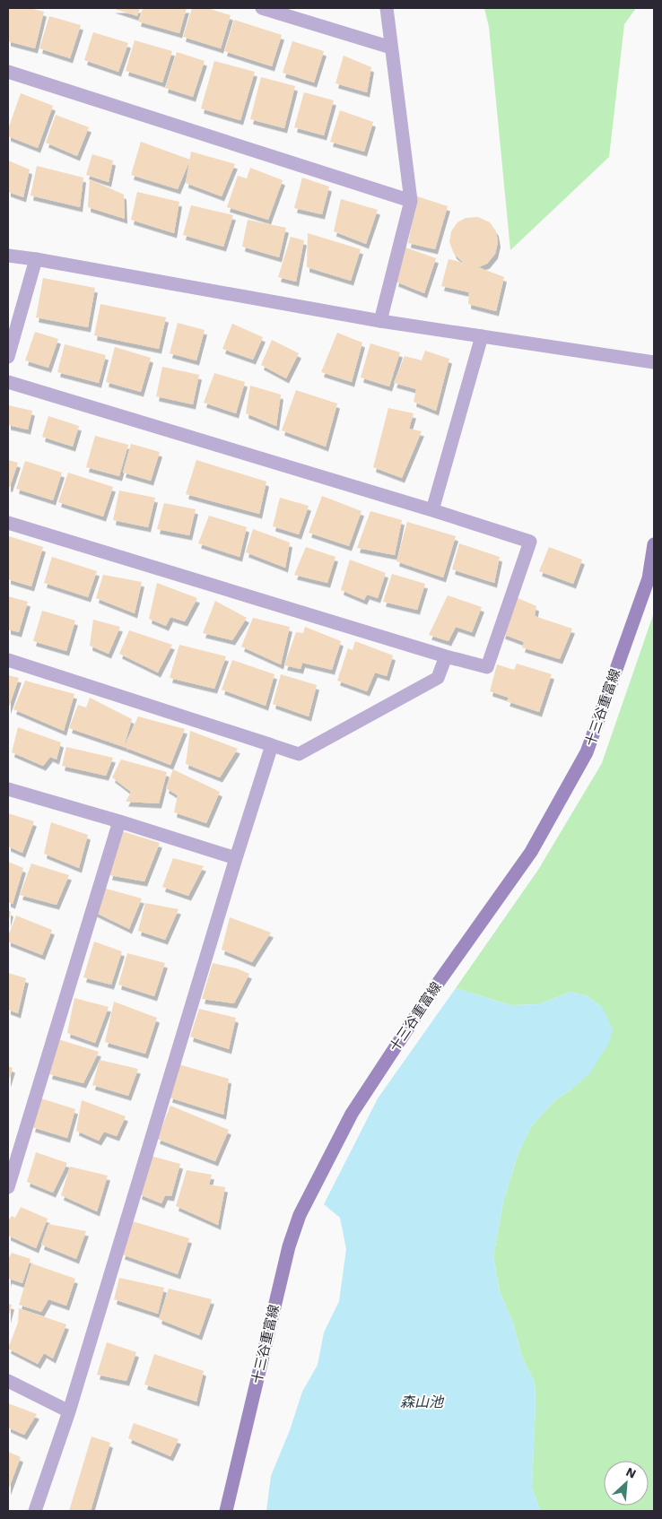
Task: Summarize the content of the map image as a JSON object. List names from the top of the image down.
{
  "streets": {
    "main road": ["十三谷重富線"]
  },
  "water": ["森山池"],
  "north": "top right"
}
